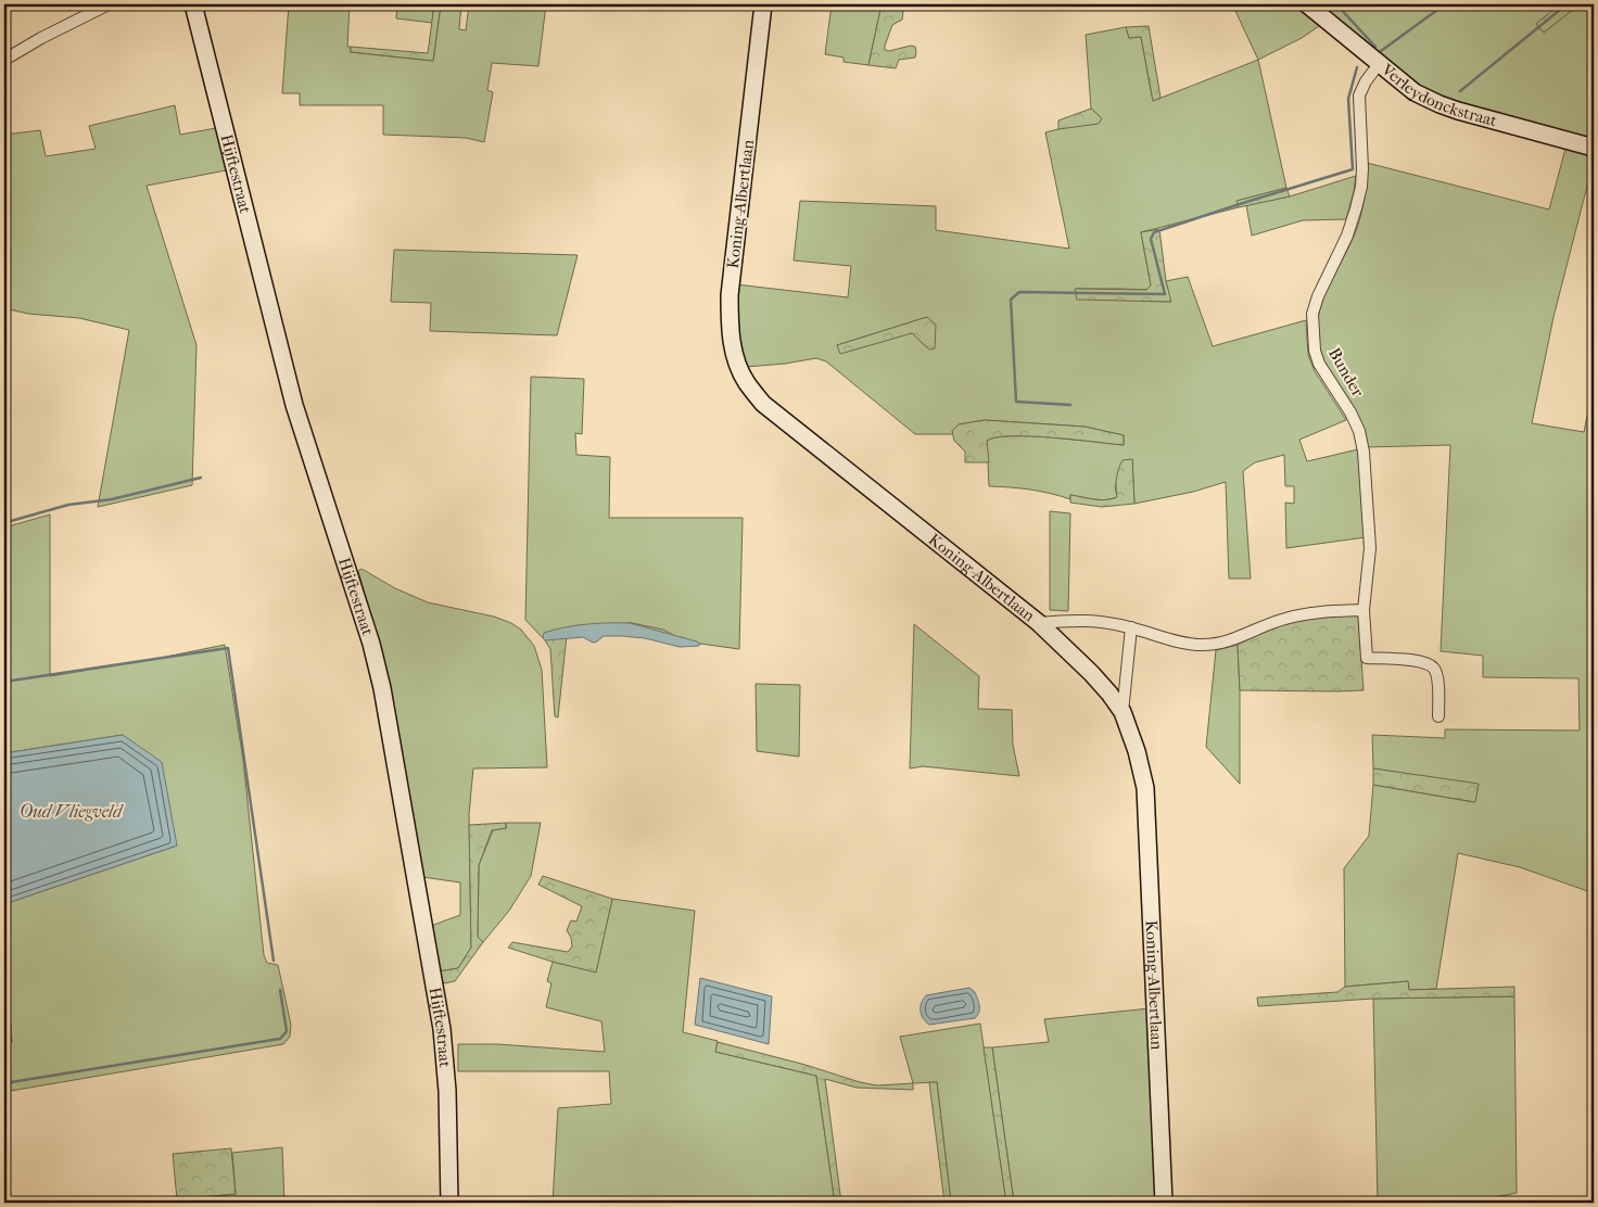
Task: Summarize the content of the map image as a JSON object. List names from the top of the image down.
{
  "streets": {
    "street": [
      "Verleydonckstraat",
      "Hijftestraat",
      "Koning-Albertlaan",
      "Bunder"
    ]
  },
  "crossings": [
    ["Verleydonckstraat", "Bunder"]
  ],
  "water": ["Oud Vliegveld"]
}
